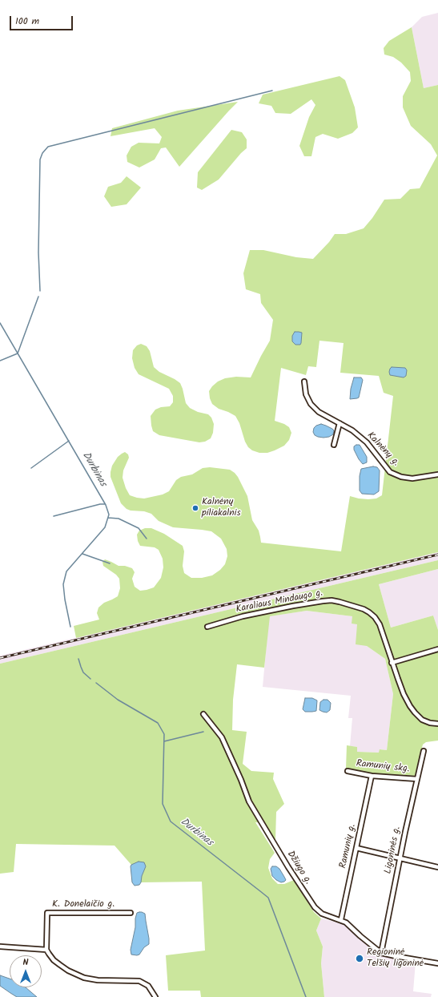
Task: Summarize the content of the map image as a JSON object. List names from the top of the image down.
{
  "streets": {
    "street": [
      "Kalnėnų g.",
      "Karaliaus Mindaugo g.",
      "Ramunių skg.",
      "Ramunių g.",
      "Ligoninės g.",
      "Džiugo g.",
      "K. Donelaičio g."
    ]
  },
  "crossings": [
    ["Ramunių skg.", "Ramunių g."],
    ["Ramunių skg.", "Ligoninės g."],
    ["Ramunių g.", "Džiugo g."],
    ["Ligoninės g.", "Džiugo g."]
  ],
  "water": ["Durbinas"],
  "places": ["Kalnėnų piliakalnis", "Regioninė Telšių ligoninė"],
  "scale_bar": "100 m",
  "north": "top"
}
